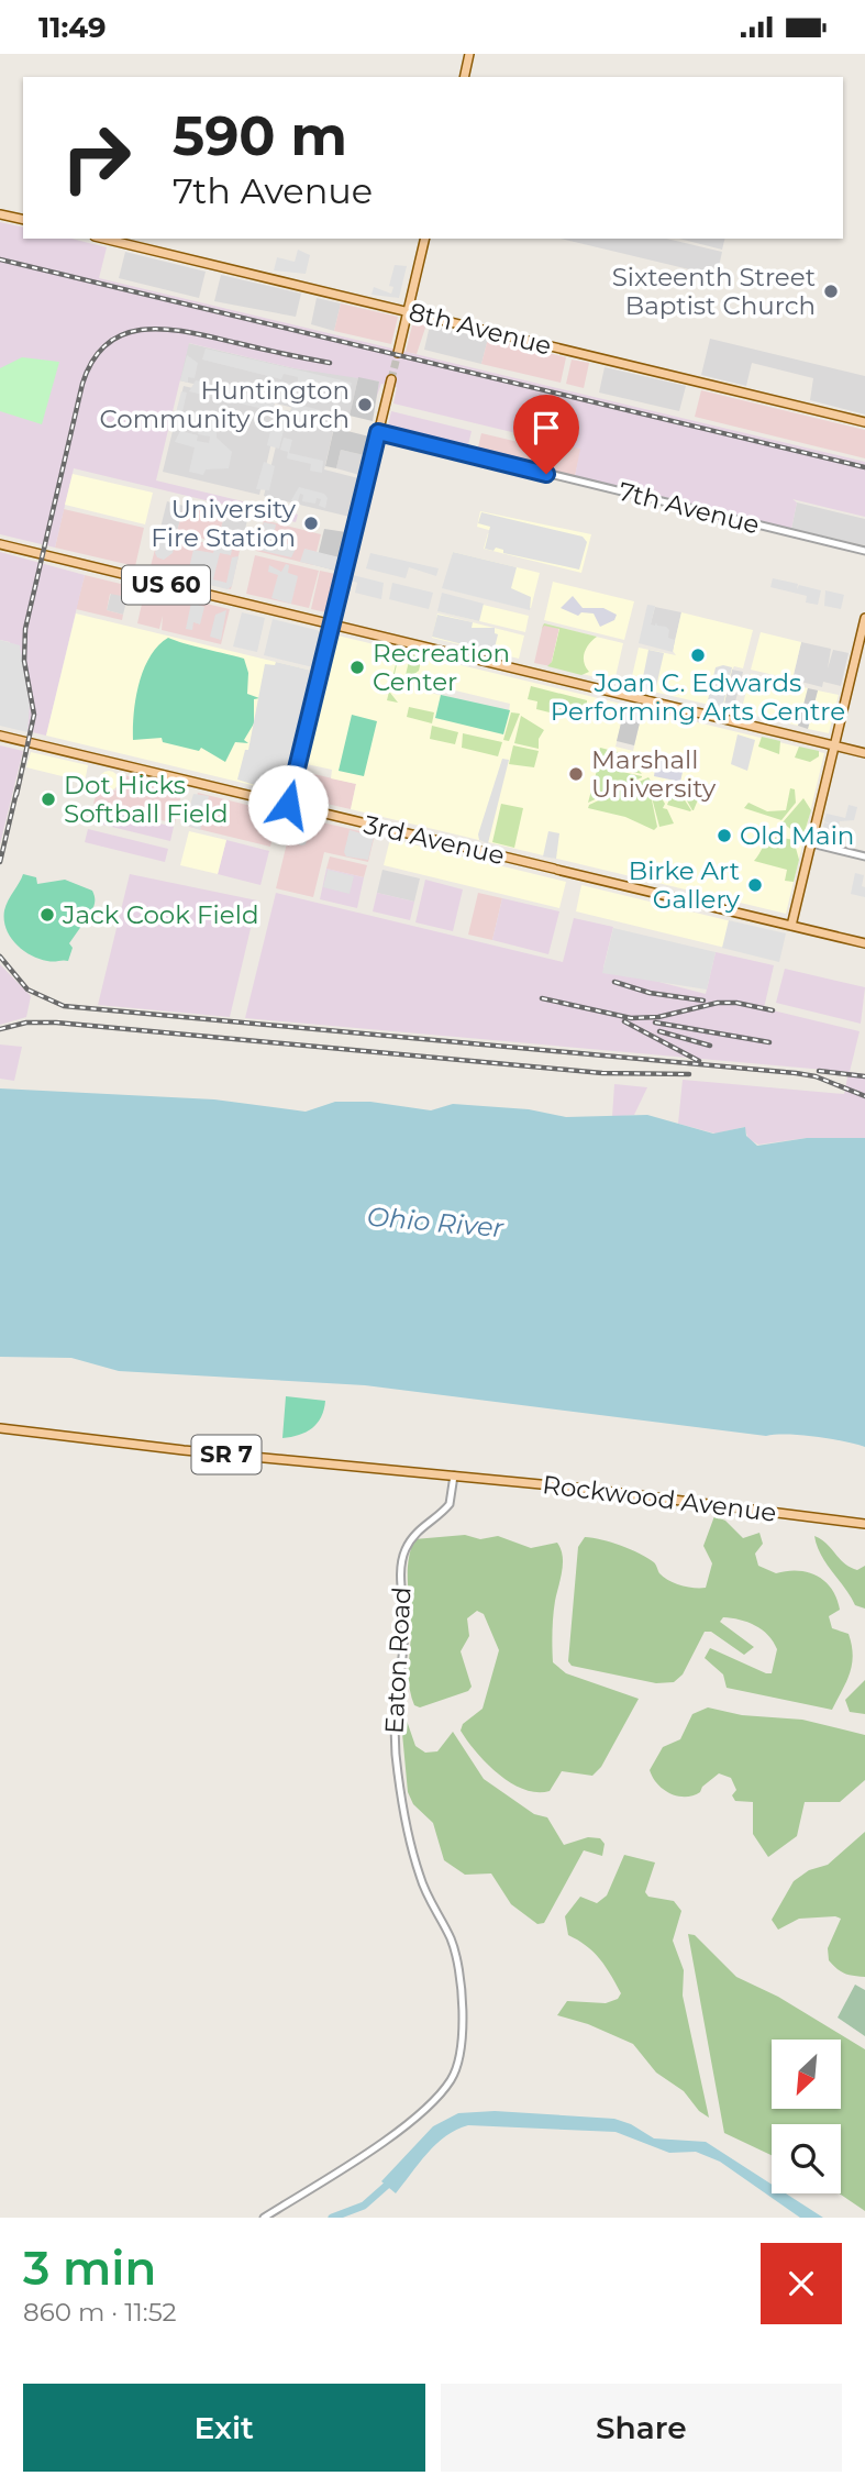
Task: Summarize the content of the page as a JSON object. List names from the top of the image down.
{
  "streets": {
    "main road": [
      "8th Avenue",
      "US 60",
      "3rd Avenue",
      "SR 7",
      "Rockwood Avenue"
    ],
    "street": ["7th Avenue", "Eaton Road"]
  },
  "crossings": [
    ["SR 7", "Rockwood Avenue"],
    ["SR 7", "Eaton Road"],
    ["Rockwood Avenue", "Eaton Road"]
  ],
  "water": ["Ohio River"],
  "places": [
    "Sixteenth Street Baptist Church",
    "Huntington Community Church",
    "University Fire Station",
    "Joan C. Edwards Performing Arts Centre",
    "Recreation Center",
    "Marshall University",
    "Dot Hicks Softball Field",
    "Old Main",
    "Birke Art Gallery",
    "Jack Cook Field"
  ],
  "north": "bottom left",
  "page": {
    "status": "11:49",
    "turn": ["590 m", "7th Avenue"],
    "heading": ["3 min", "860 m · 11:52"],
    "buttons": ["Exit", "Share"]
  }
}
